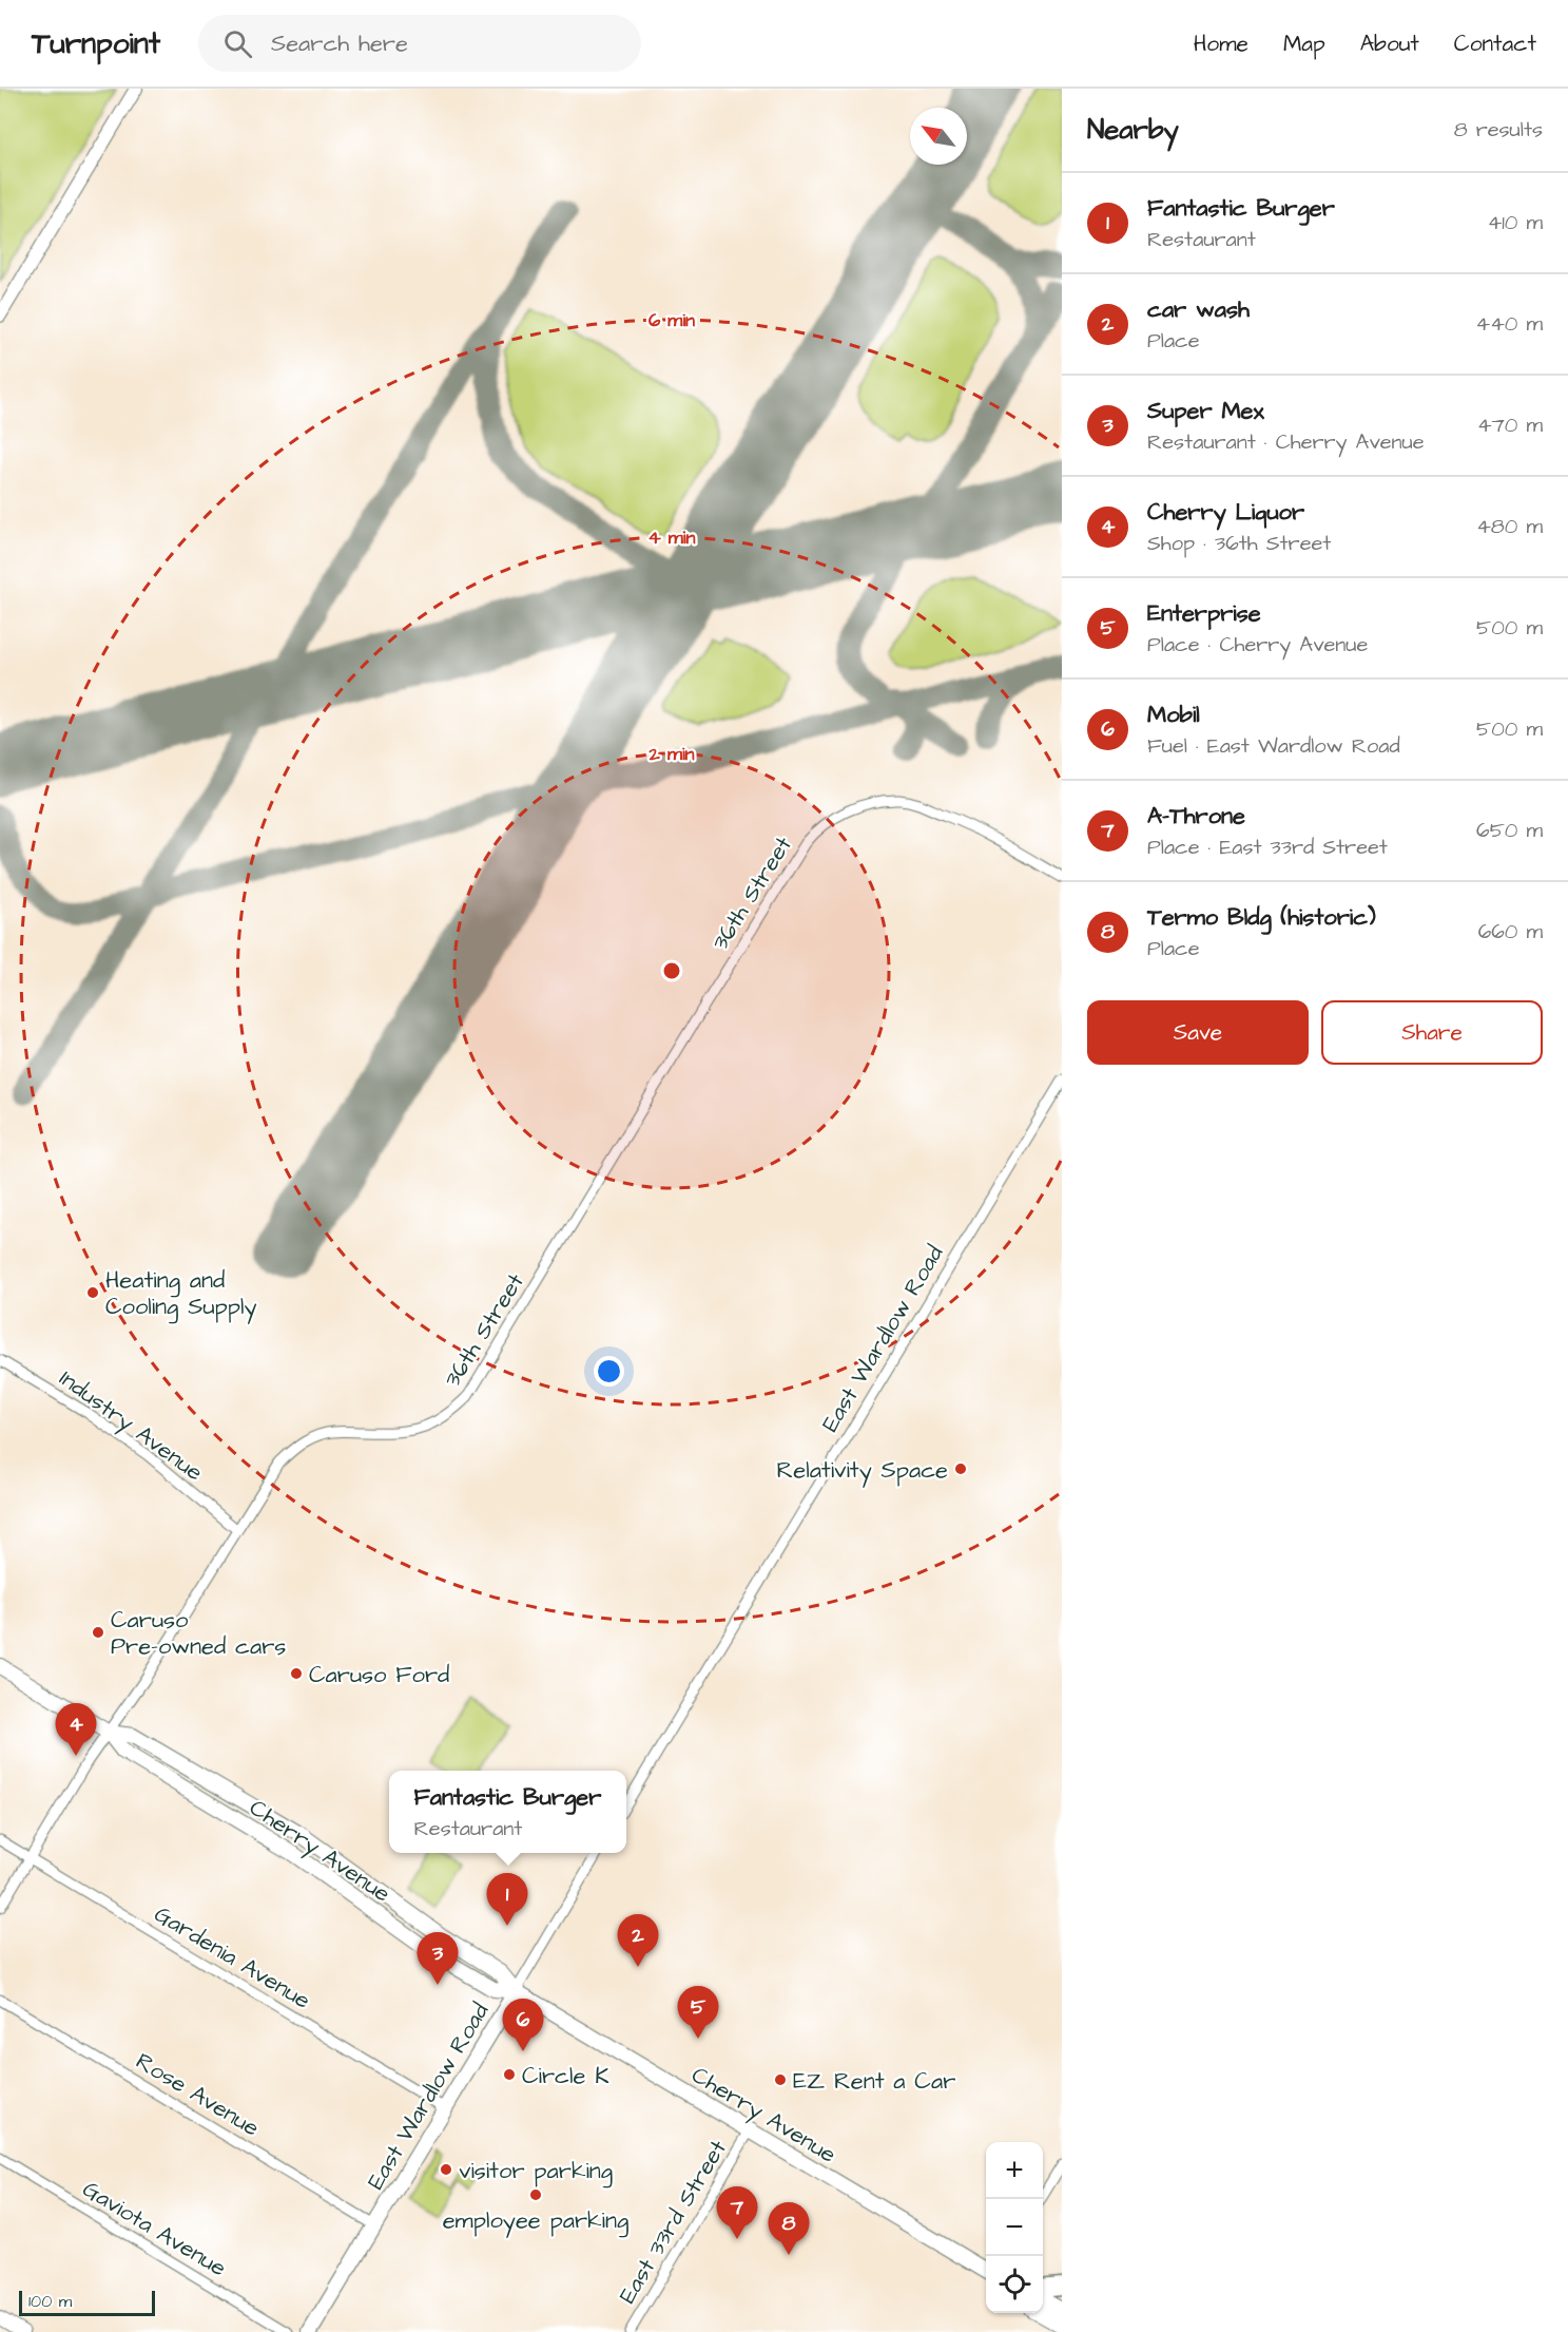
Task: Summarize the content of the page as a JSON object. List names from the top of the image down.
{
  "streets": {
    "main road": ["East Wardlow Road", "Cherry Avenue"],
    "street": [
      "36th Street",
      "Industry Avenue",
      "Gardenia Avenue",
      "Rose Avenue",
      "East 33rd Street",
      "Gaviota Avenue"
    ]
  },
  "crossings": [
    ["36th Street", "Industry Avenue"],
    ["36th Street", "Cherry Avenue"],
    ["36th Street", "Gardenia Avenue"],
    ["East Wardlow Road", "Cherry Avenue"],
    ["East Wardlow Road", "Gardenia Avenue"],
    ["East Wardlow Road", "Rose Avenue"],
    ["Cherry Avenue", "East 33rd Street"]
  ],
  "places": [
    "Heating and Cooling Supply",
    "Relativity Space",
    "Caruso Pre-owned cars",
    "Caruso Ford",
    "Circle K",
    "EZ Rent a Car",
    "visitor parking",
    "employee parking"
  ],
  "scale_bar": "100 m",
  "north": "top left",
  "page": {
    "header": "Turnpoint",
    "search": "Search here",
    "nav": [
      "Home",
      "Map",
      "About",
      "Contact"
    ],
    "heading": ["Nearby", "8 results"],
    "list": [
      {
        "mark": "1",
        "name": "Fantastic Burger",
        "note": "Restaurant",
        "value": "410 m"
      },
      {
        "mark": "2",
        "name": "car wash",
        "note": "Place",
        "value": "440 m"
      },
      {
        "mark": "3",
        "name": "Super Mex",
        "note": "Restaurant · Cherry Avenue",
        "value": "470 m"
      },
      {
        "mark": "4",
        "name": "Cherry Liquor",
        "note": "Shop · 36th Street",
        "value": "480 m"
      },
      {
        "mark": "5",
        "name": "Enterprise",
        "note": "Place · Cherry Avenue",
        "value": "500 m"
      },
      {
        "mark": "6",
        "name": "Mobil",
        "note": "Fuel · East Wardlow Road",
        "value": "500 m"
      },
      {
        "mark": "7",
        "name": "A-Throne",
        "note": "Place · East 33rd Street",
        "value": "650 m"
      },
      {
        "mark": "8",
        "name": "Termo Bldg (historic)",
        "note": "Place",
        "value": "660 m"
      }
    ],
    "buttons": ["Save", "Share"],
    "pins": [
      "4",
      "1",
      "2",
      "3",
      "5",
      "6",
      "7",
      "8"
    ],
    "popup": ["Fantastic Burger", "Restaurant"],
    "map_buttons": ["+", "−"],
    "scale": "100 m"
  },
  "rings": ["6 min", "4 min", "2 min"]
}
